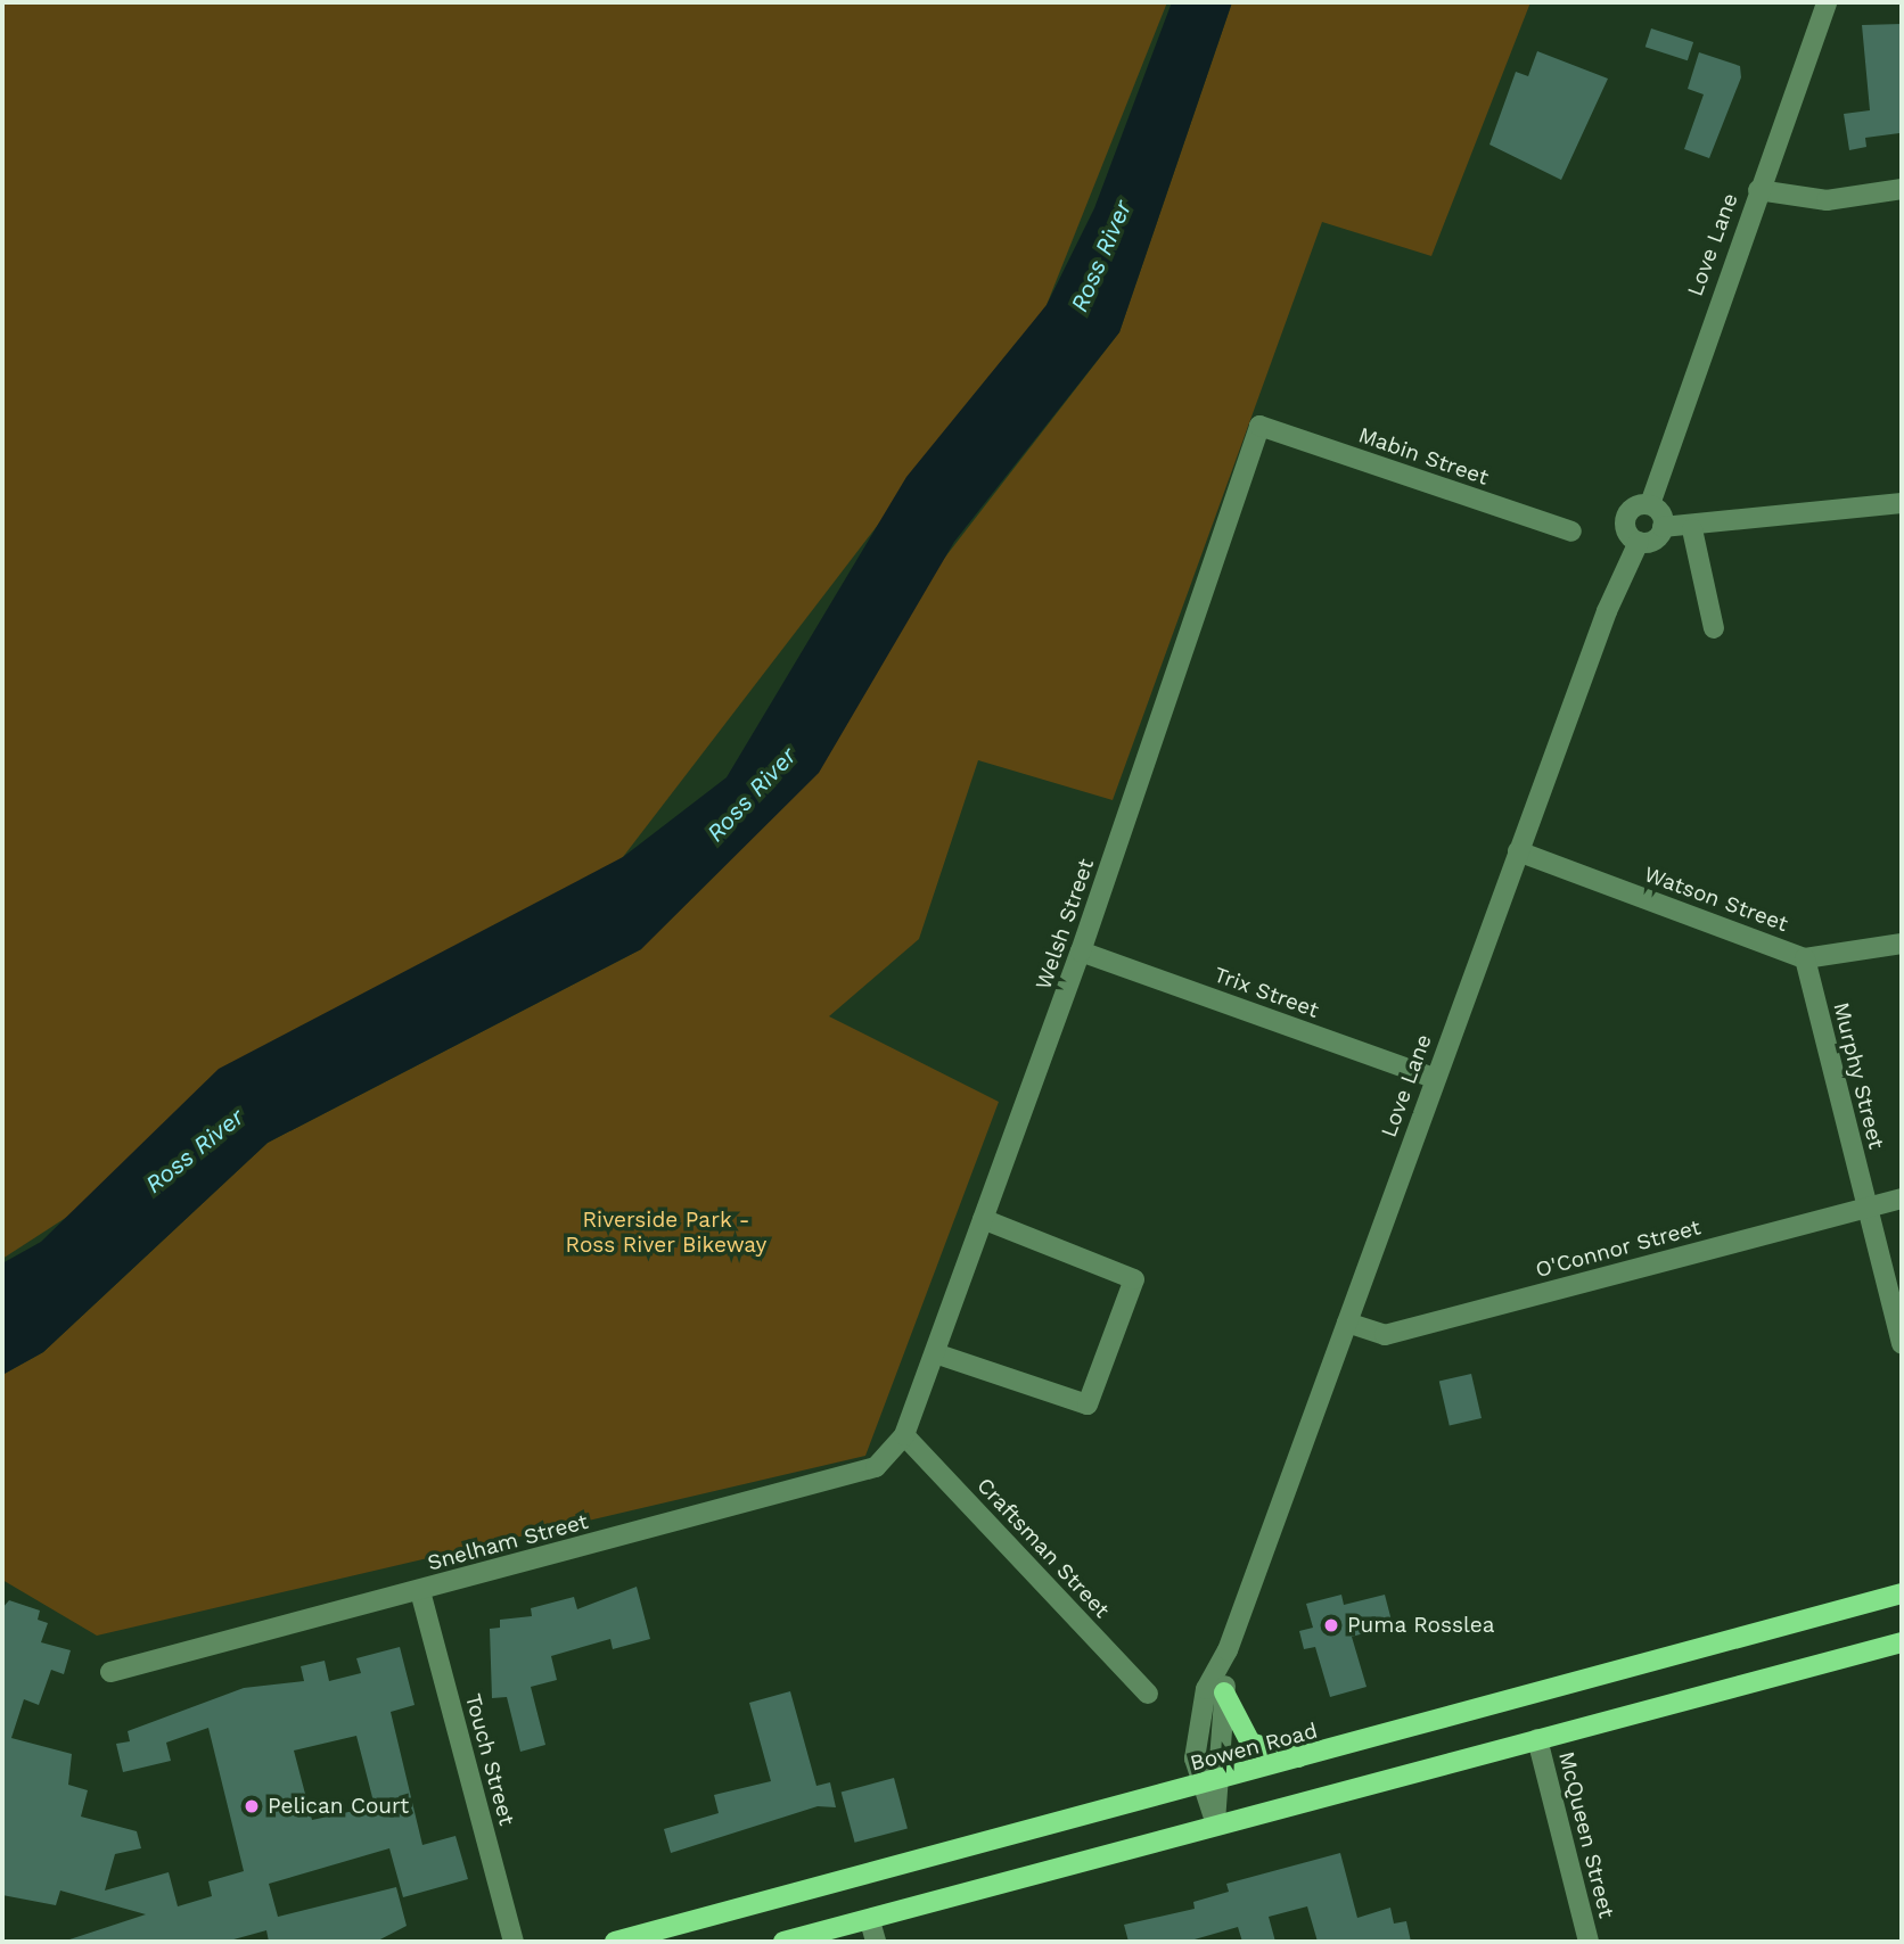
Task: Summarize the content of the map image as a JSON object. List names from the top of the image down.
{
  "streets": {
    "main road": ["Bowen Road"],
    "street": [
      "Love Lane",
      "Mabin Street",
      "Watson Street",
      "Welsh Street",
      "Trix Street",
      "Murphy Street",
      "O'Connor Street",
      "Snelham Street",
      "Craftsman Street",
      "Touch Street",
      "McQueen Street"
    ]
  },
  "crossings": [
    ["Love Lane", "Watson Street"],
    ["Love Lane", "Trix Street"],
    ["Love Lane", "O'Connor Street"],
    ["Love Lane", "Bowen Road"],
    ["Mabin Street", "Welsh Street"],
    ["Watson Street", "Murphy Street"],
    ["Welsh Street", "Trix Street"],
    ["Welsh Street", "Snelham Street"],
    ["Welsh Street", "Craftsman Street"],
    ["Murphy Street", "O'Connor Street"],
    ["Snelham Street", "Craftsman Street"],
    ["Snelham Street", "Touch Street"]
  ],
  "water": ["Ross River"],
  "parks": ["Riverside Park - Ross River Bikeway"],
  "places": ["Puma Rosslea", "Pelican Court"]
}
